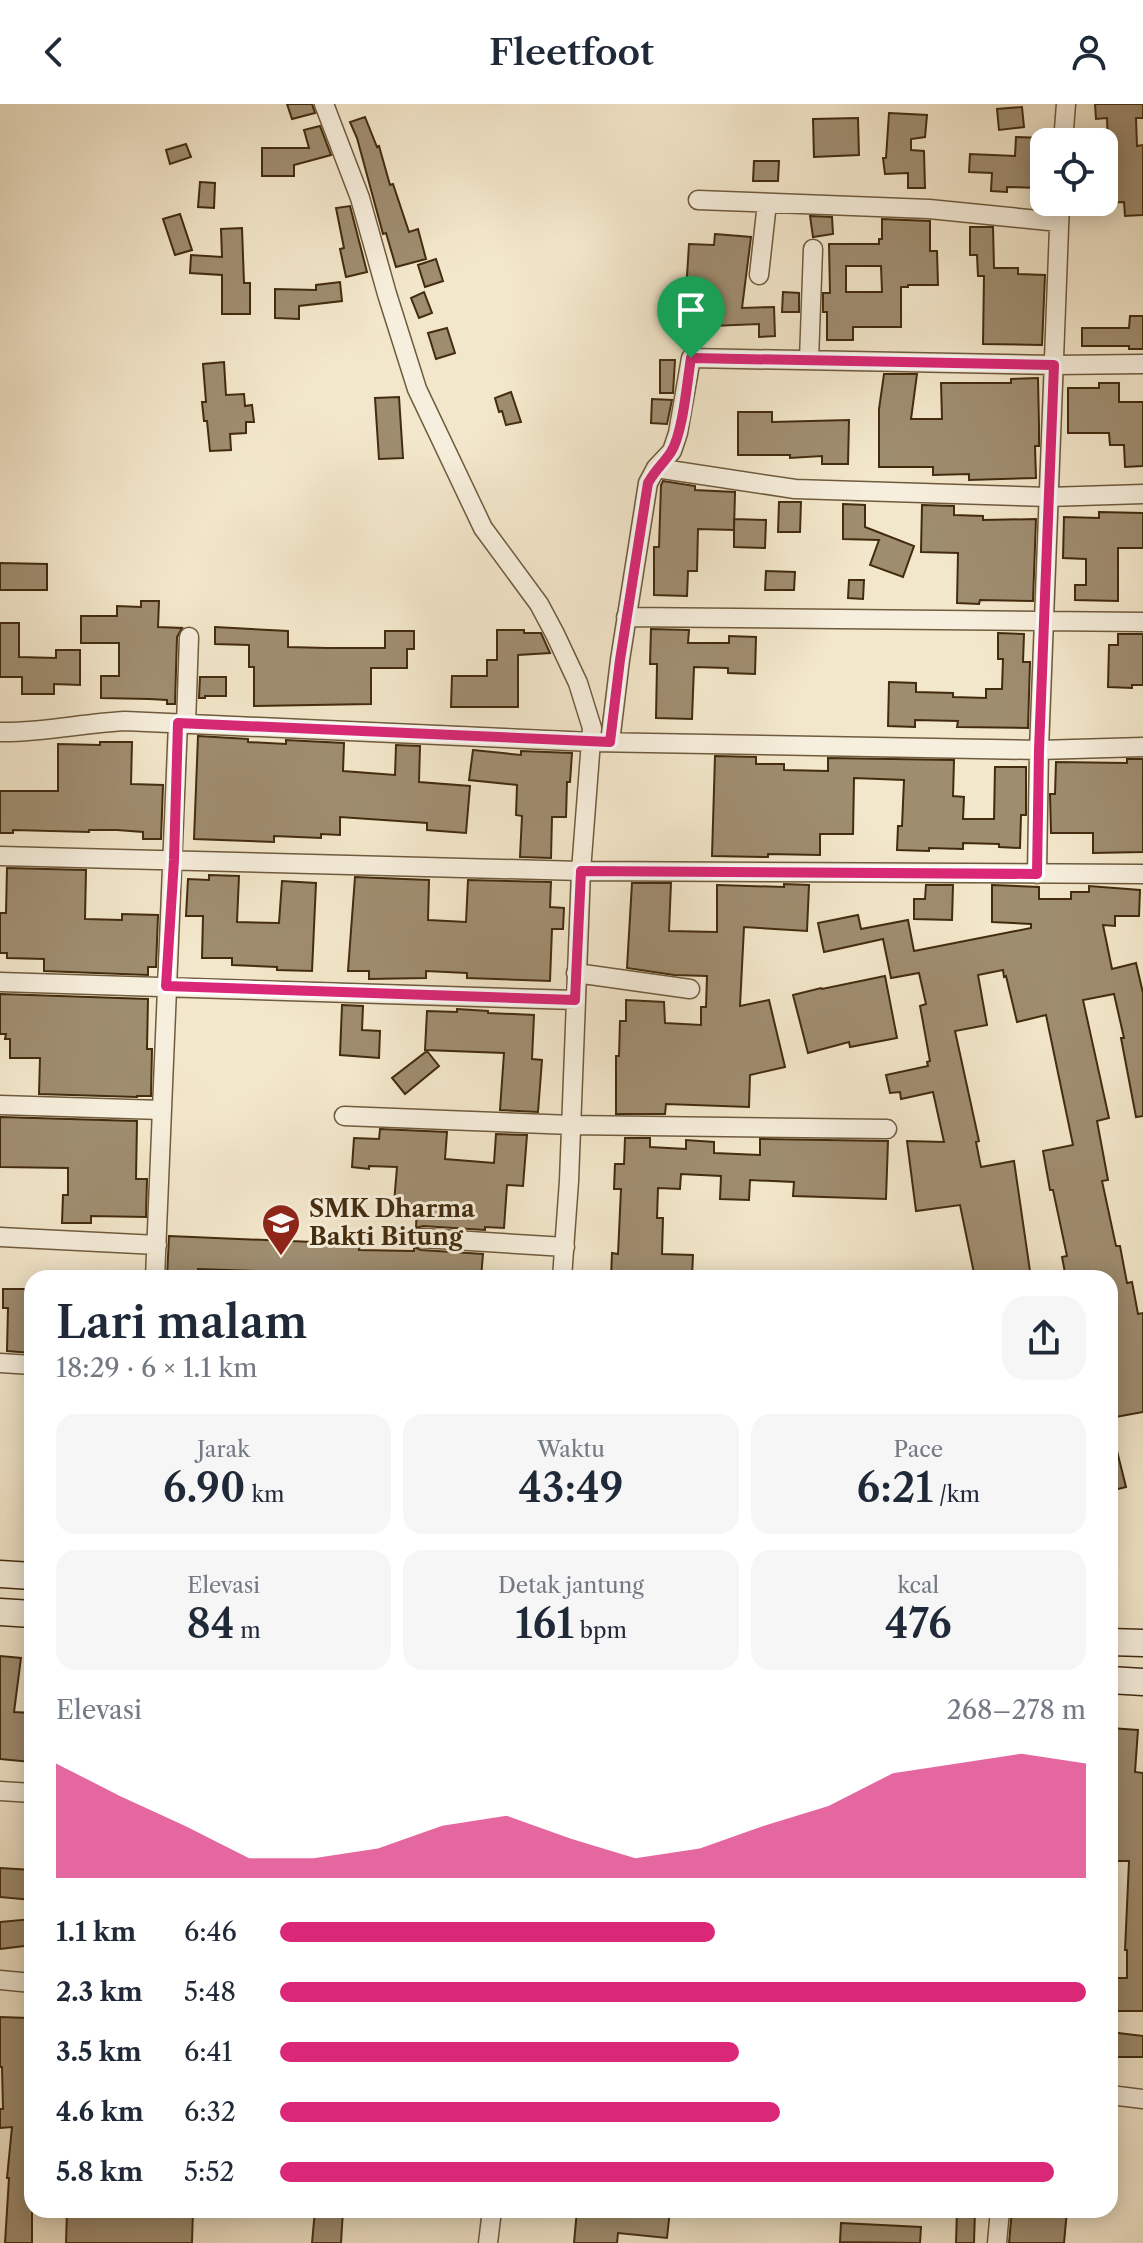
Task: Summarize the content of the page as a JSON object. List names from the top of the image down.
{
  "places": {
    "school or university": ["SMK Dharma Bakti Bitung"]
  },
  "page": {
    "header": "Fleetfoot",
    "heading": ["Lari malam", "18:29 · 6 × 1.1 km"],
    "stats": [
      ["Jarak", "6.90 km"],
      ["Waktu", "43:49"],
      ["Pace", "6:21 /km"],
      ["Elevasi", "84 m"],
      ["Detak jantung", "161 bpm"],
      ["kcal", "476"]
    ],
    "chart": ["Elevasi", "268–278 m"],
    "list": [
      {
        "name": "1.1 km",
        "note": "6:46"
      },
      {
        "name": "2.3 km",
        "note": "5:48"
      },
      {
        "name": "3.5 km",
        "note": "6:41"
      },
      {
        "name": "4.6 km",
        "note": "6:32"
      },
      {
        "name": "5.8 km",
        "note": "5:52"
      }
    ]
  }
}
